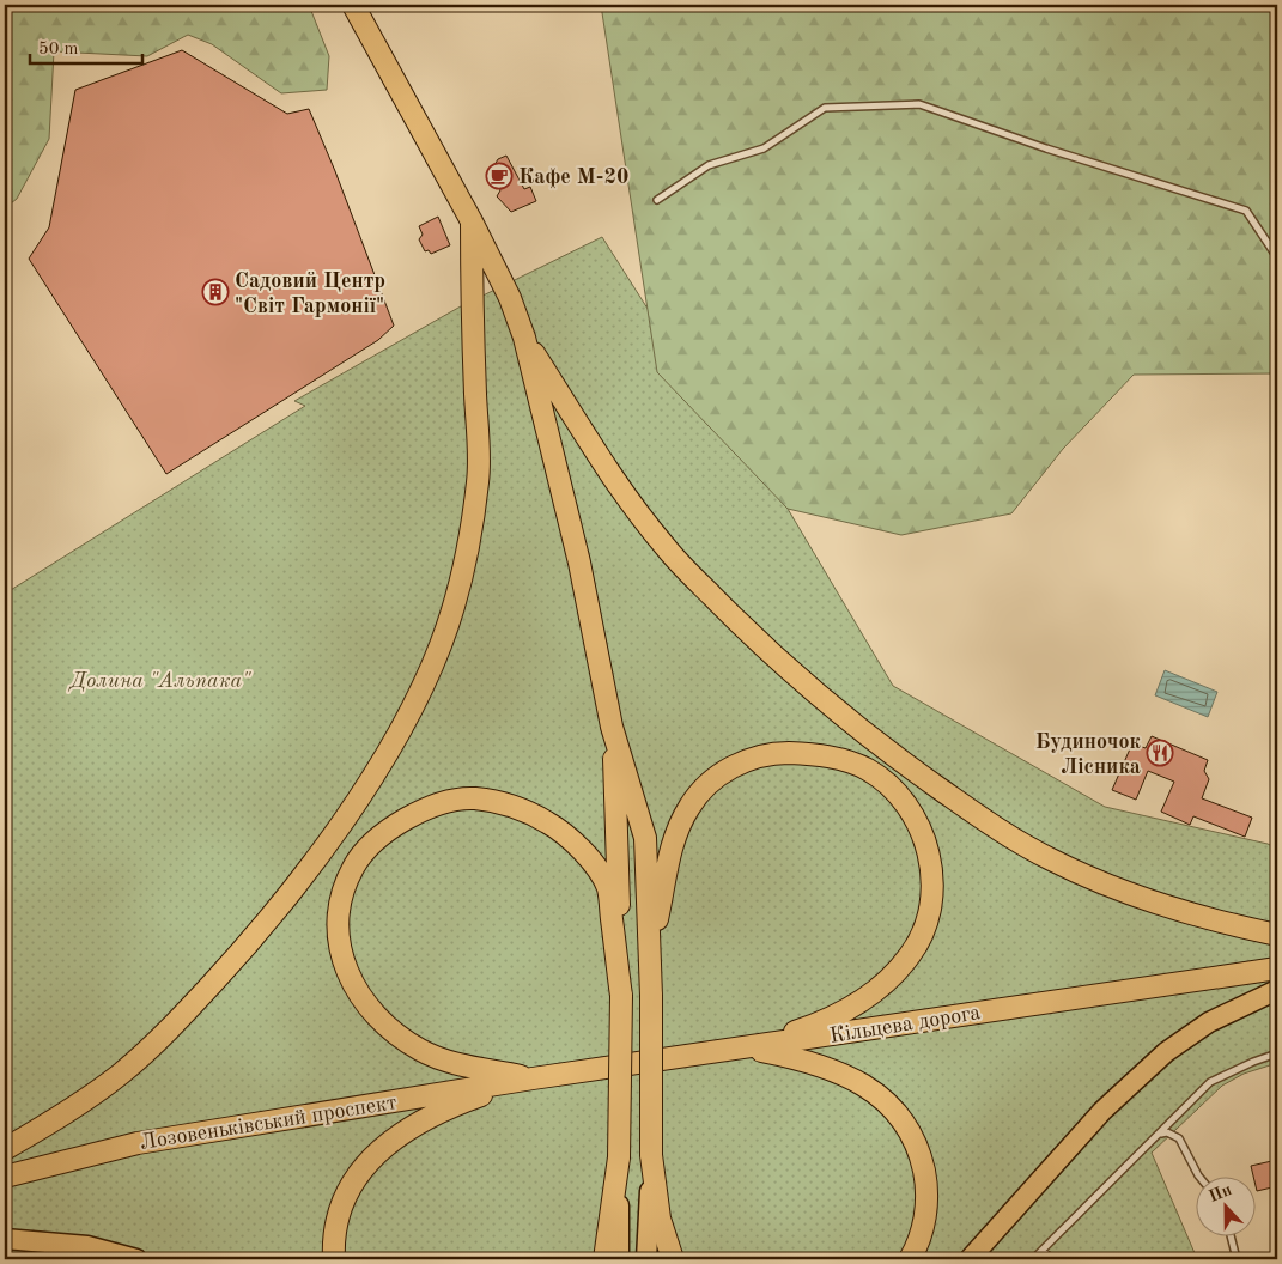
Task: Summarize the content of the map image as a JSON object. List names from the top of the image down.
{
  "streets": {
    "highway": ["Кільцева дорога", "Лозовеньківський проспект"]
  },
  "crossings": [
    ["Кільцева дорога", "Лозовеньківський проспект"]
  ],
  "parks": ["Долина \"Альпака\""],
  "places": {
    "cafe": ["Кафе М-20"],
    "building": ["Садовий Центр \"Світ Гармонії\""],
    "restaurant": ["Будиночок Лісника"]
  },
  "scale_bar": "50 m",
  "north": "top"
}
